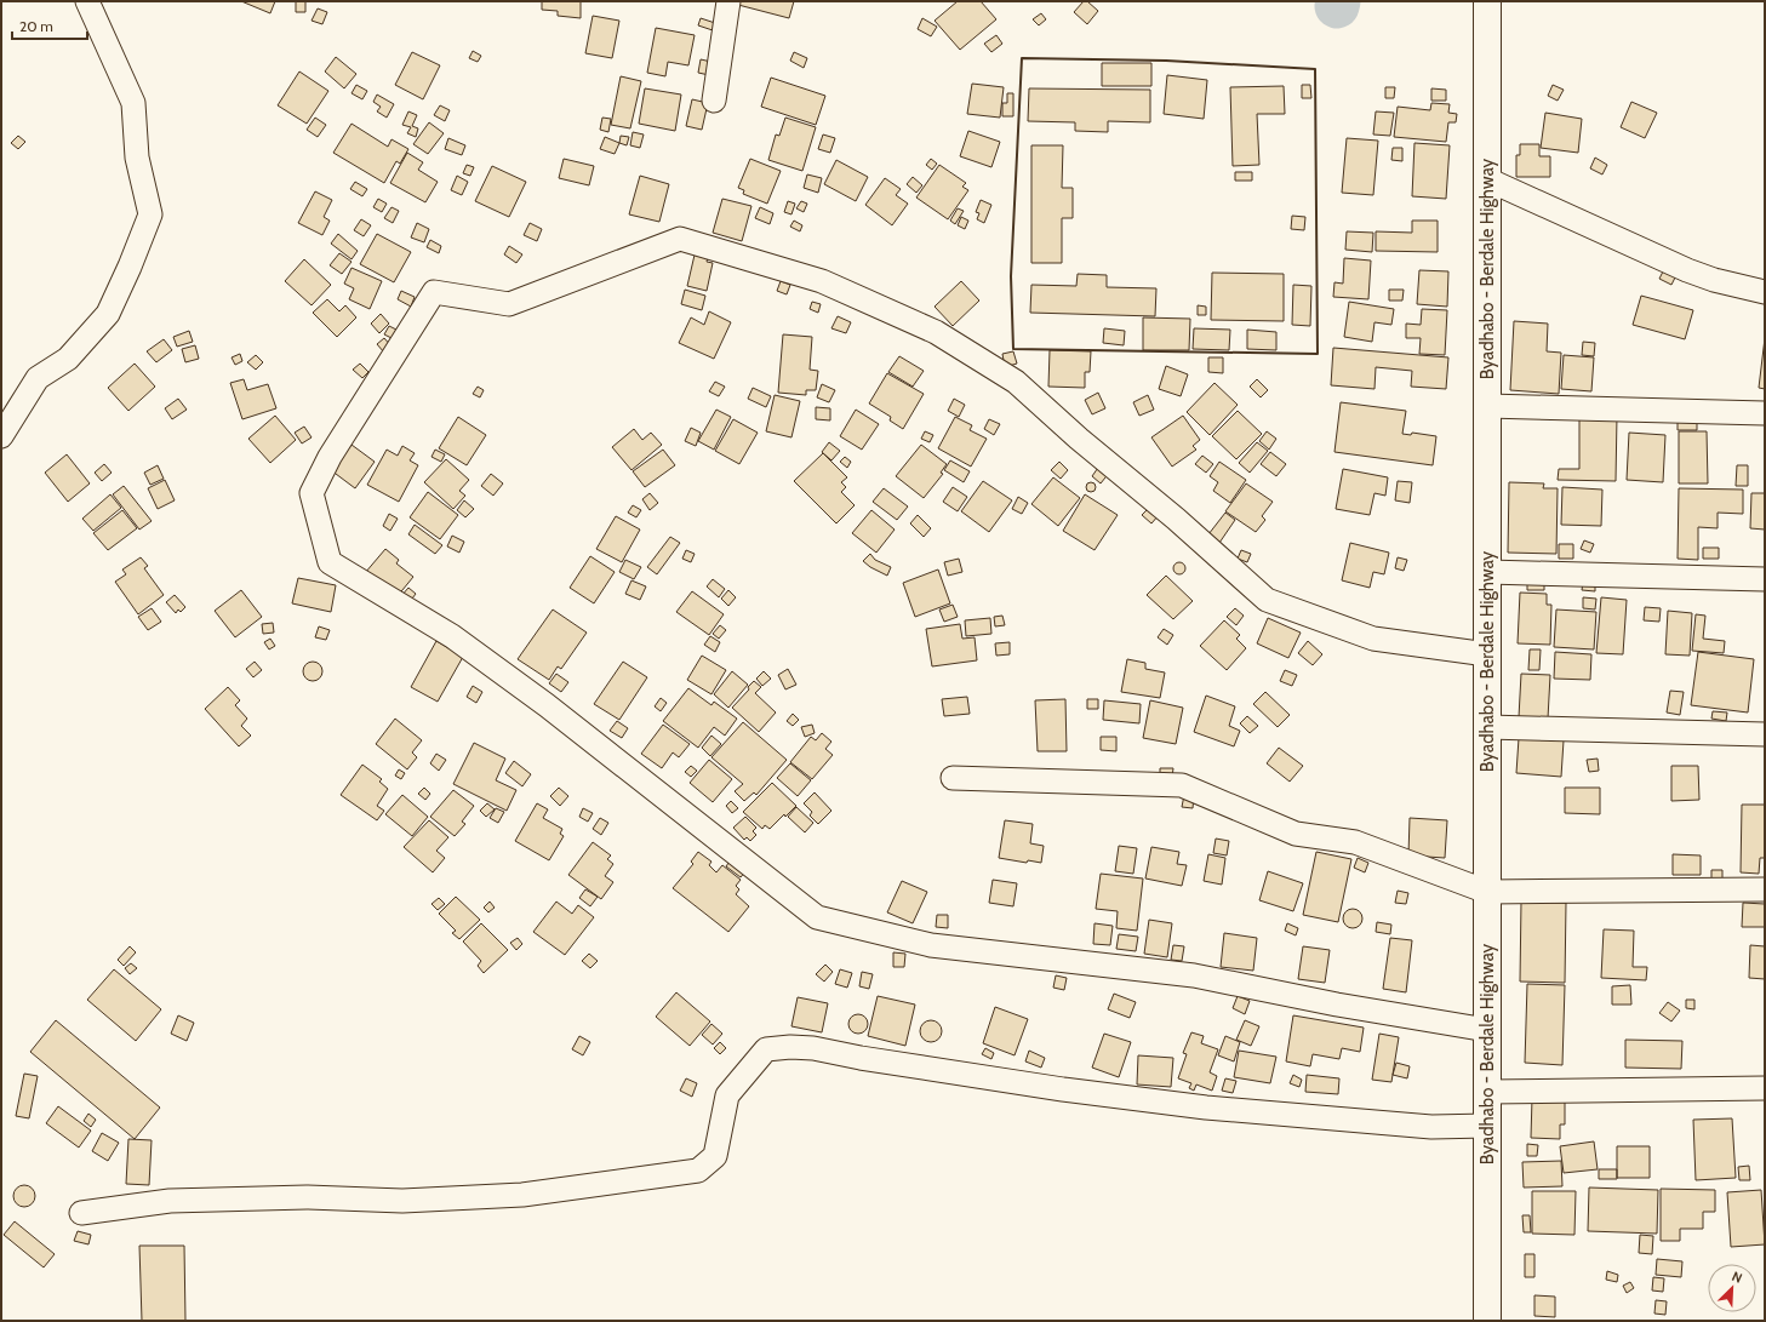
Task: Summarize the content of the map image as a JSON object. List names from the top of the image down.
{
  "streets": {
    "main road": ["Byadhabo - Berdale Highway"]
  },
  "scale_bar": "20 m",
  "north": "top right"
}
